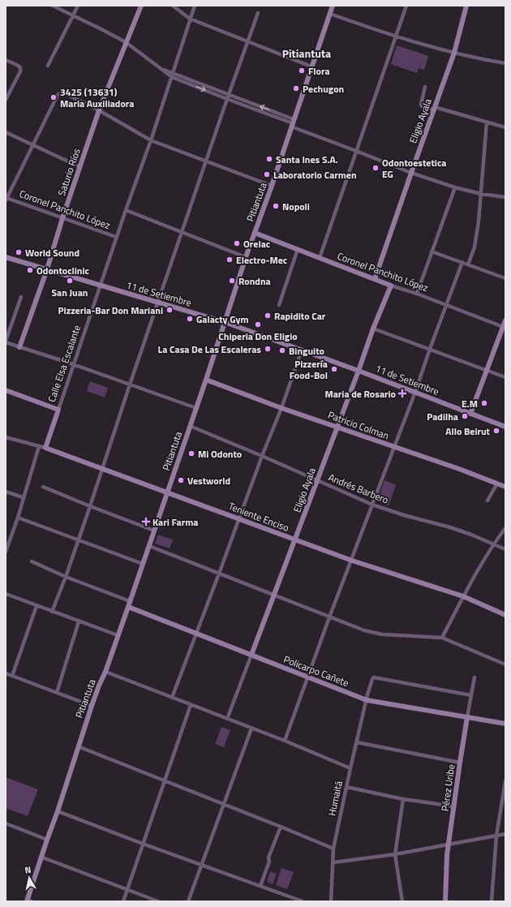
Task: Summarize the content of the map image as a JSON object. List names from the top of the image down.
{
  "streets": {
    "street": [
      "Eligio Ayala",
      "Saturio Ríos",
      "Pitiantuta",
      "Coronel Panchito López",
      "11 de Setiembre",
      "Calle Elsa Escalante",
      "Patricio Colman",
      "Andrés Barbero",
      "Teniente Enciso",
      "Policarpo Cañete",
      "Pérez Uribe",
      "Humaitá"
    ]
  },
  "crossings": [
    ["Eligio Ayala", "Coronel Panchito López"],
    ["Eligio Ayala", "11 de Setiembre"],
    ["Eligio Ayala", "Patricio Colman"],
    ["Eligio Ayala", "Andrés Barbero"],
    ["Eligio Ayala", "Teniente Enciso"],
    ["Eligio Ayala", "Policarpo Cañete"],
    ["Saturio Ríos", "Coronel Panchito López"],
    ["Saturio Ríos", "11 de Setiembre"],
    ["Pitiantuta", "Coronel Panchito López"],
    ["Pitiantuta", "11 de Setiembre"],
    ["Pitiantuta", "Patricio Colman"],
    ["Pitiantuta", "Andrés Barbero"],
    ["Pitiantuta", "Teniente Enciso"],
    ["Pitiantuta", "Policarpo Cañete"],
    ["Coronel Panchito López", "Calle Elsa Escalante"],
    ["11 de Setiembre", "Calle Elsa Escalante"],
    ["Calle Elsa Escalante", "Teniente Enciso"],
    ["Policarpo Cañete", "Pérez Uribe"],
    ["Policarpo Cañete", "Humaitá"],
    ["Pérez Uribe", "Humaitá"]
  ],
  "districts": ["Pitiantuta"],
  "places": {
    "other": [
      "Flora",
      "Pechugon",
      "3425 (13631) Maria Auxiliadora",
      "Santa Ines S.A.",
      "Odontoestetica EG",
      "Laboratorio Carmen",
      "Nopoli",
      "Orelac",
      "World Sound",
      "Electro-Mec",
      "Odontoclinic",
      "San Juan",
      "Rondna",
      "Pizzeria-Bar Don Mariani",
      "Rapidito Car",
      "Galacty Gym",
      "Chiperia Don Eligio",
      "La Casa De Las Escaleras",
      "Binguito",
      "Pizzería Food-Bol",
      "E.M",
      "Padilha",
      "Allo Beirut",
      "Mi Odonto",
      "Vestworld"
    ],
    "health": ["Maria de Rosario", "Kari Farma"]
  },
  "north": "top"
}
